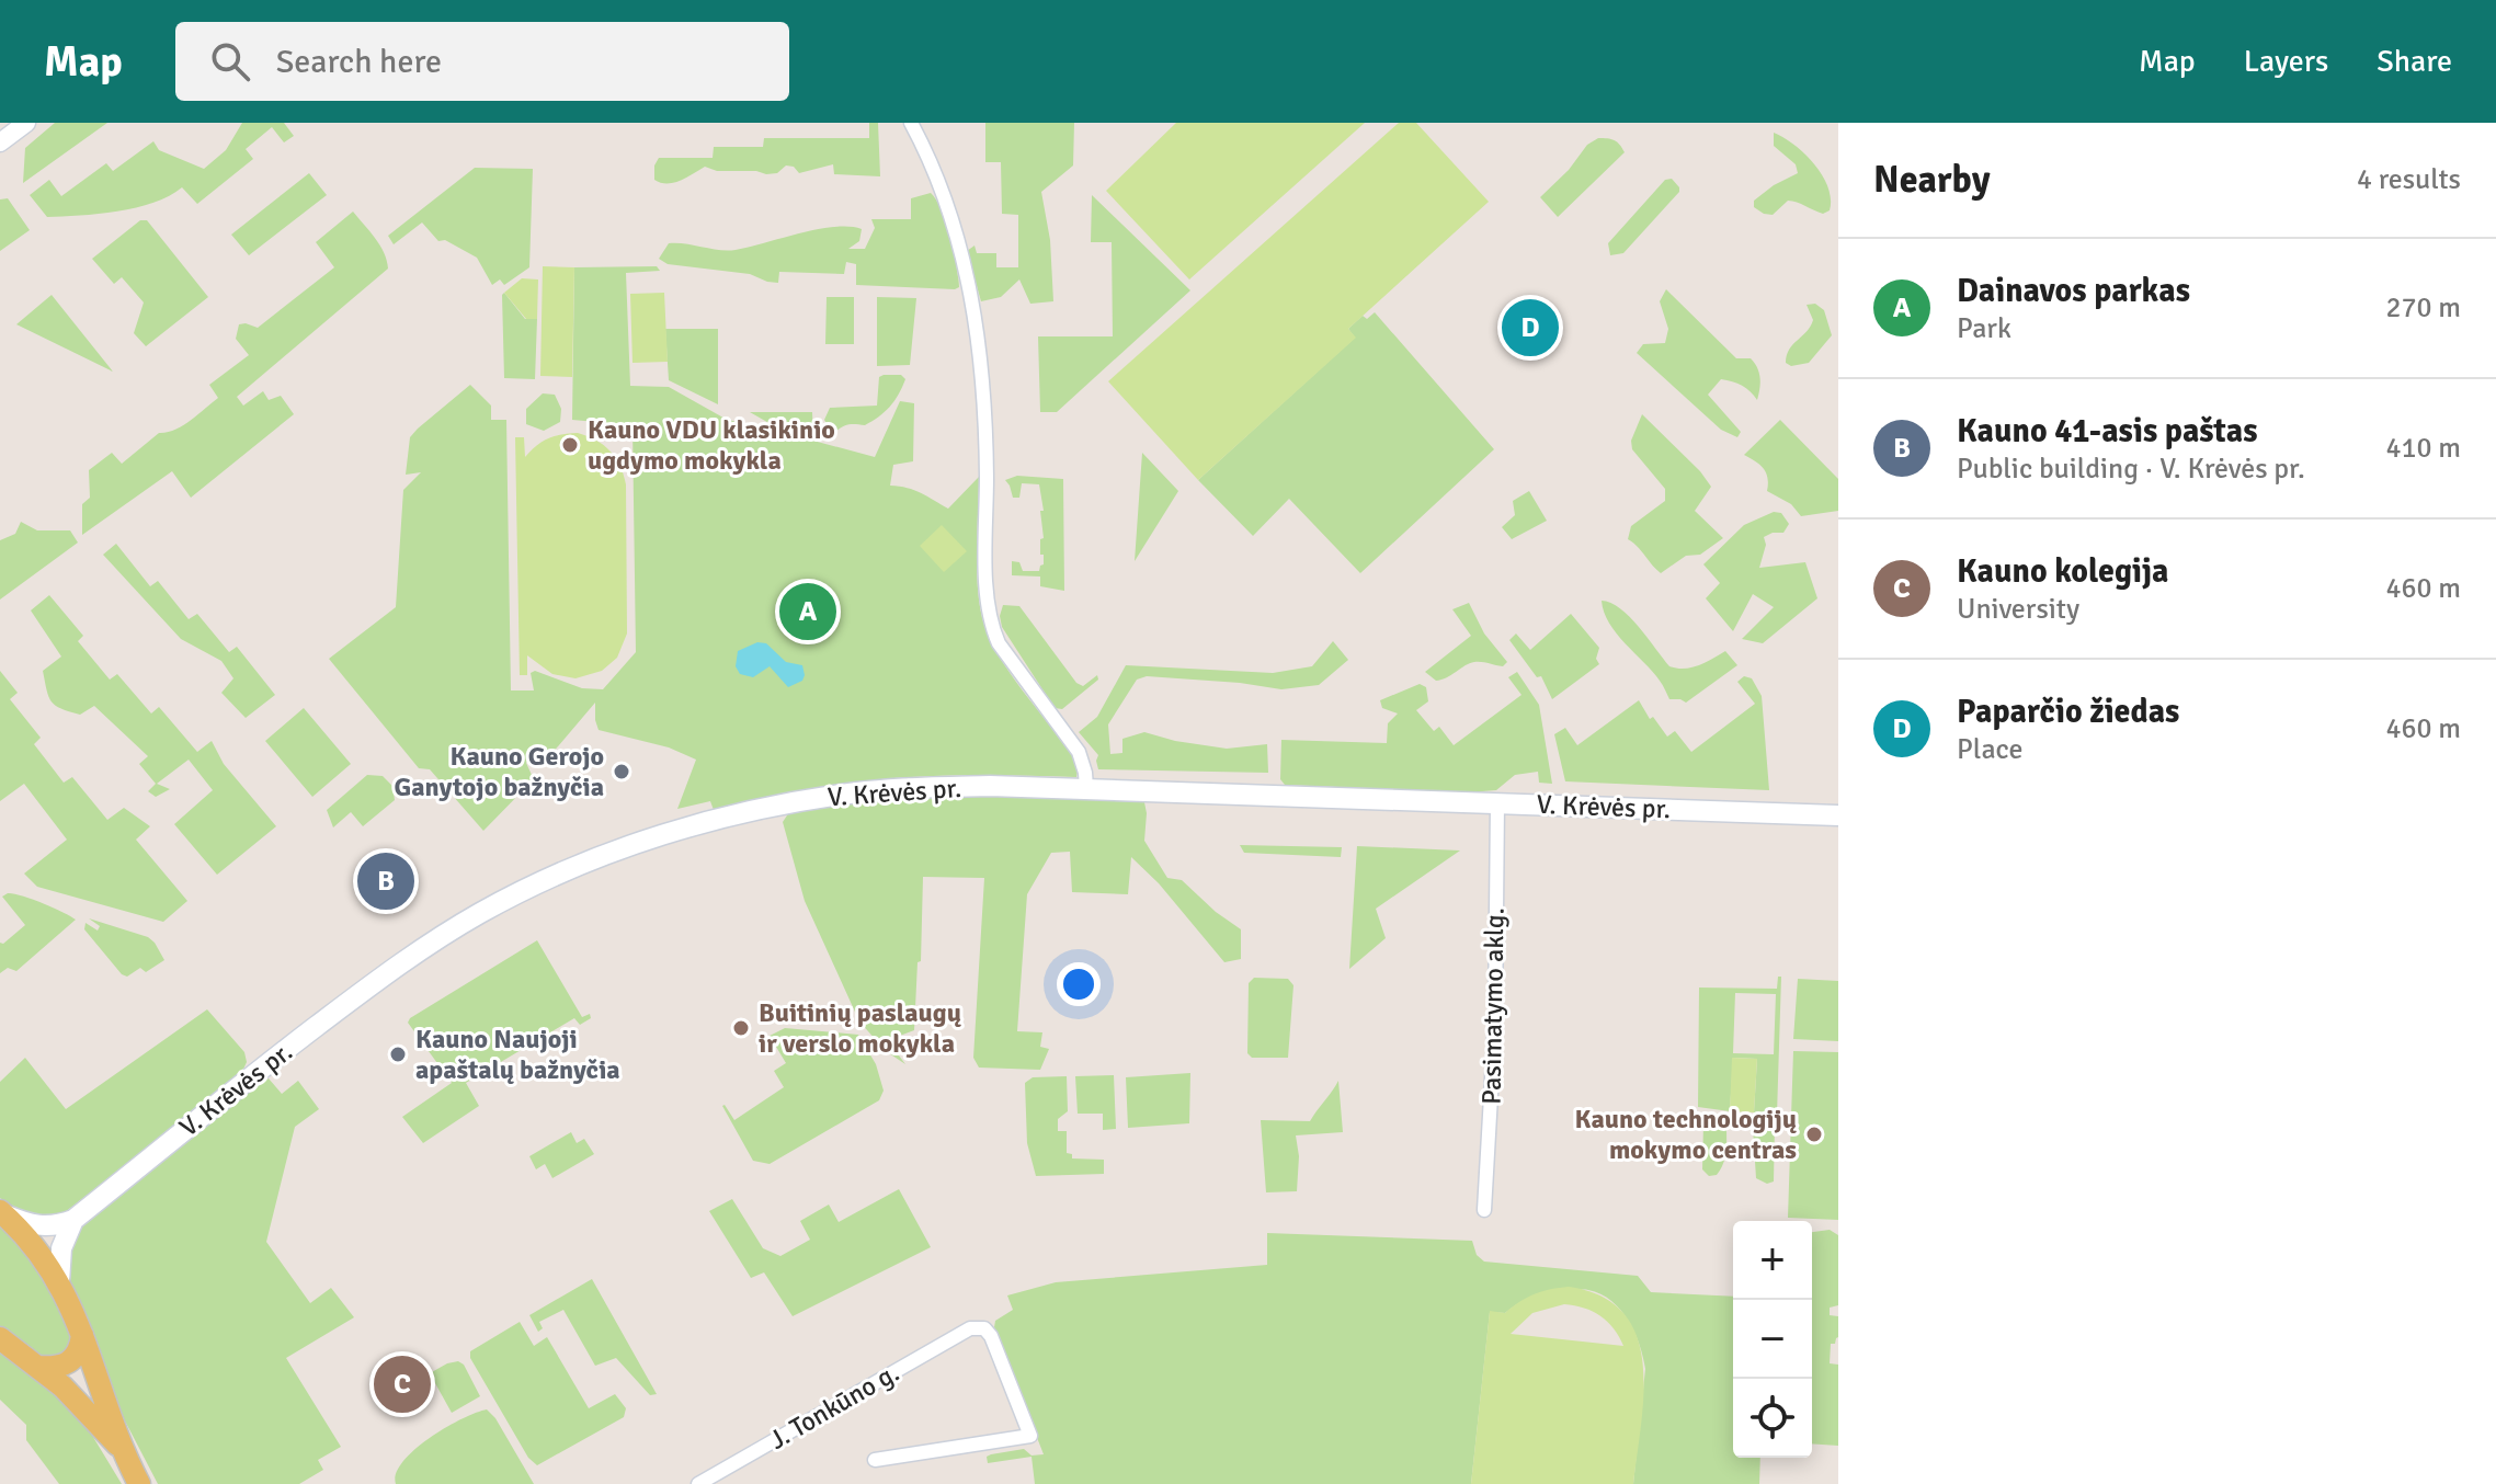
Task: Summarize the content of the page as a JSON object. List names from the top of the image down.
{
  "streets": {
    "main road": ["V. Krėvės pr."],
    "street": ["Pasimatymo aklg.", "J. Tonkūno g."]
  },
  "crossings": [
    ["V. Krėvės pr.", "Pasimatymo aklg."]
  ],
  "places": [
    "Kauno VDU klasikinio ugdymo mokykla",
    "Kauno Gerojo Ganytojo bažnyčia",
    "Buitinių paslaugų ir verslo mokykla",
    "Kauno Naujoji apaštalų bažnyčia",
    "Kauno technologijų mokymo centras"
  ],
  "page": {
    "header": "Map",
    "search": "Search here",
    "nav": ["Map", "Layers", "Share"],
    "heading": ["Nearby", "4 results"],
    "list": [
      {
        "mark": "A",
        "name": "Dainavos parkas",
        "note": "Park",
        "value": "270 m"
      },
      {
        "mark": "B",
        "name": "Kauno 41-asis paštas",
        "note": "Public building · V. Krėvės pr.",
        "value": "410 m"
      },
      {
        "mark": "C",
        "name": "Kauno kolegija",
        "note": "University",
        "value": "460 m"
      },
      {
        "mark": "D",
        "name": "Paparčio žiedas",
        "note": "Place",
        "value": "460 m"
      }
    ],
    "pins": [
      "D",
      "A",
      "B",
      "C"
    ],
    "map_buttons": ["+", "−"]
  }
}
